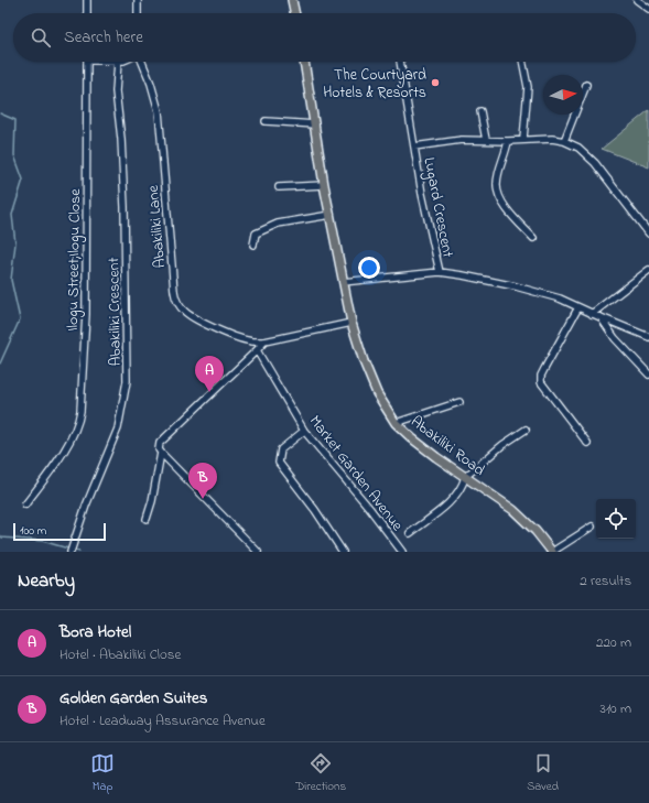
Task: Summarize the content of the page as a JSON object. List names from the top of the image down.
{
  "streets": {
    "main road": ["Abakiliki Road"],
    "street": [
      "Lugard Crescent",
      "Abakiliki Lane",
      "Ilogu Street;Ilogu Close",
      "Abakiliki Crescent",
      "Market Garden Avenue"
    ]
  },
  "places": ["The Courtyard Hotels & Resorts"],
  "scale_bar": "100 m",
  "north": "right",
  "page": {
    "search": "Search here",
    "pins": ["A", "B"],
    "scale": "100 m",
    "heading": ["Nearby", "2 results"],
    "list": [
      {
        "mark": "A",
        "name": "Bora Hotel",
        "note": "Hotel · Abakiliki Close",
        "value": "220 m"
      },
      {
        "mark": "B",
        "name": "Golden Garden Suites",
        "note": "Hotel · Leadway Assurance Avenue",
        "value": "310 m"
      }
    ],
    "nav": ["Map", "Directions", "Saved"]
  }
}
